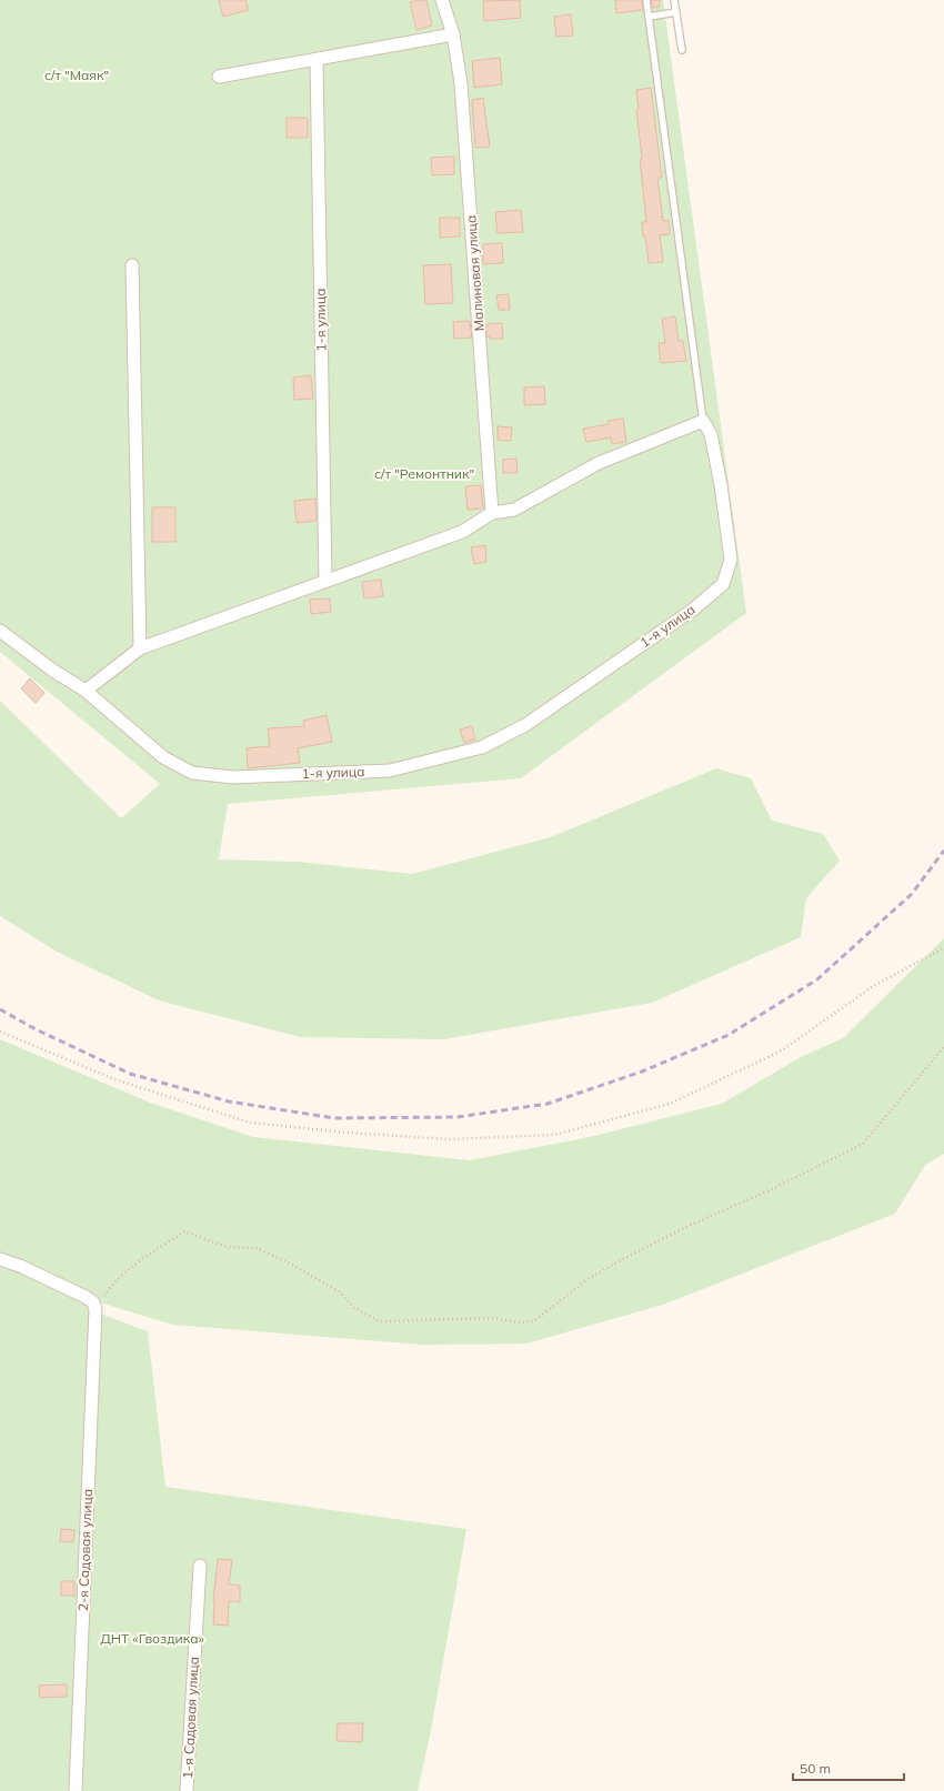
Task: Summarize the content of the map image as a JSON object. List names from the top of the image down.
{
  "streets": {
    "street": [
      "Малиновая улица",
      "1-я улица",
      "2-я Садовая улица",
      "1-я Садовая улица"
    ]
  },
  "parks": ["с/т \"Маяк\"", "с/т \"Ремонтник\"", "ДНТ «Гвоздика»"],
  "scale_bar": "50 m"
}
